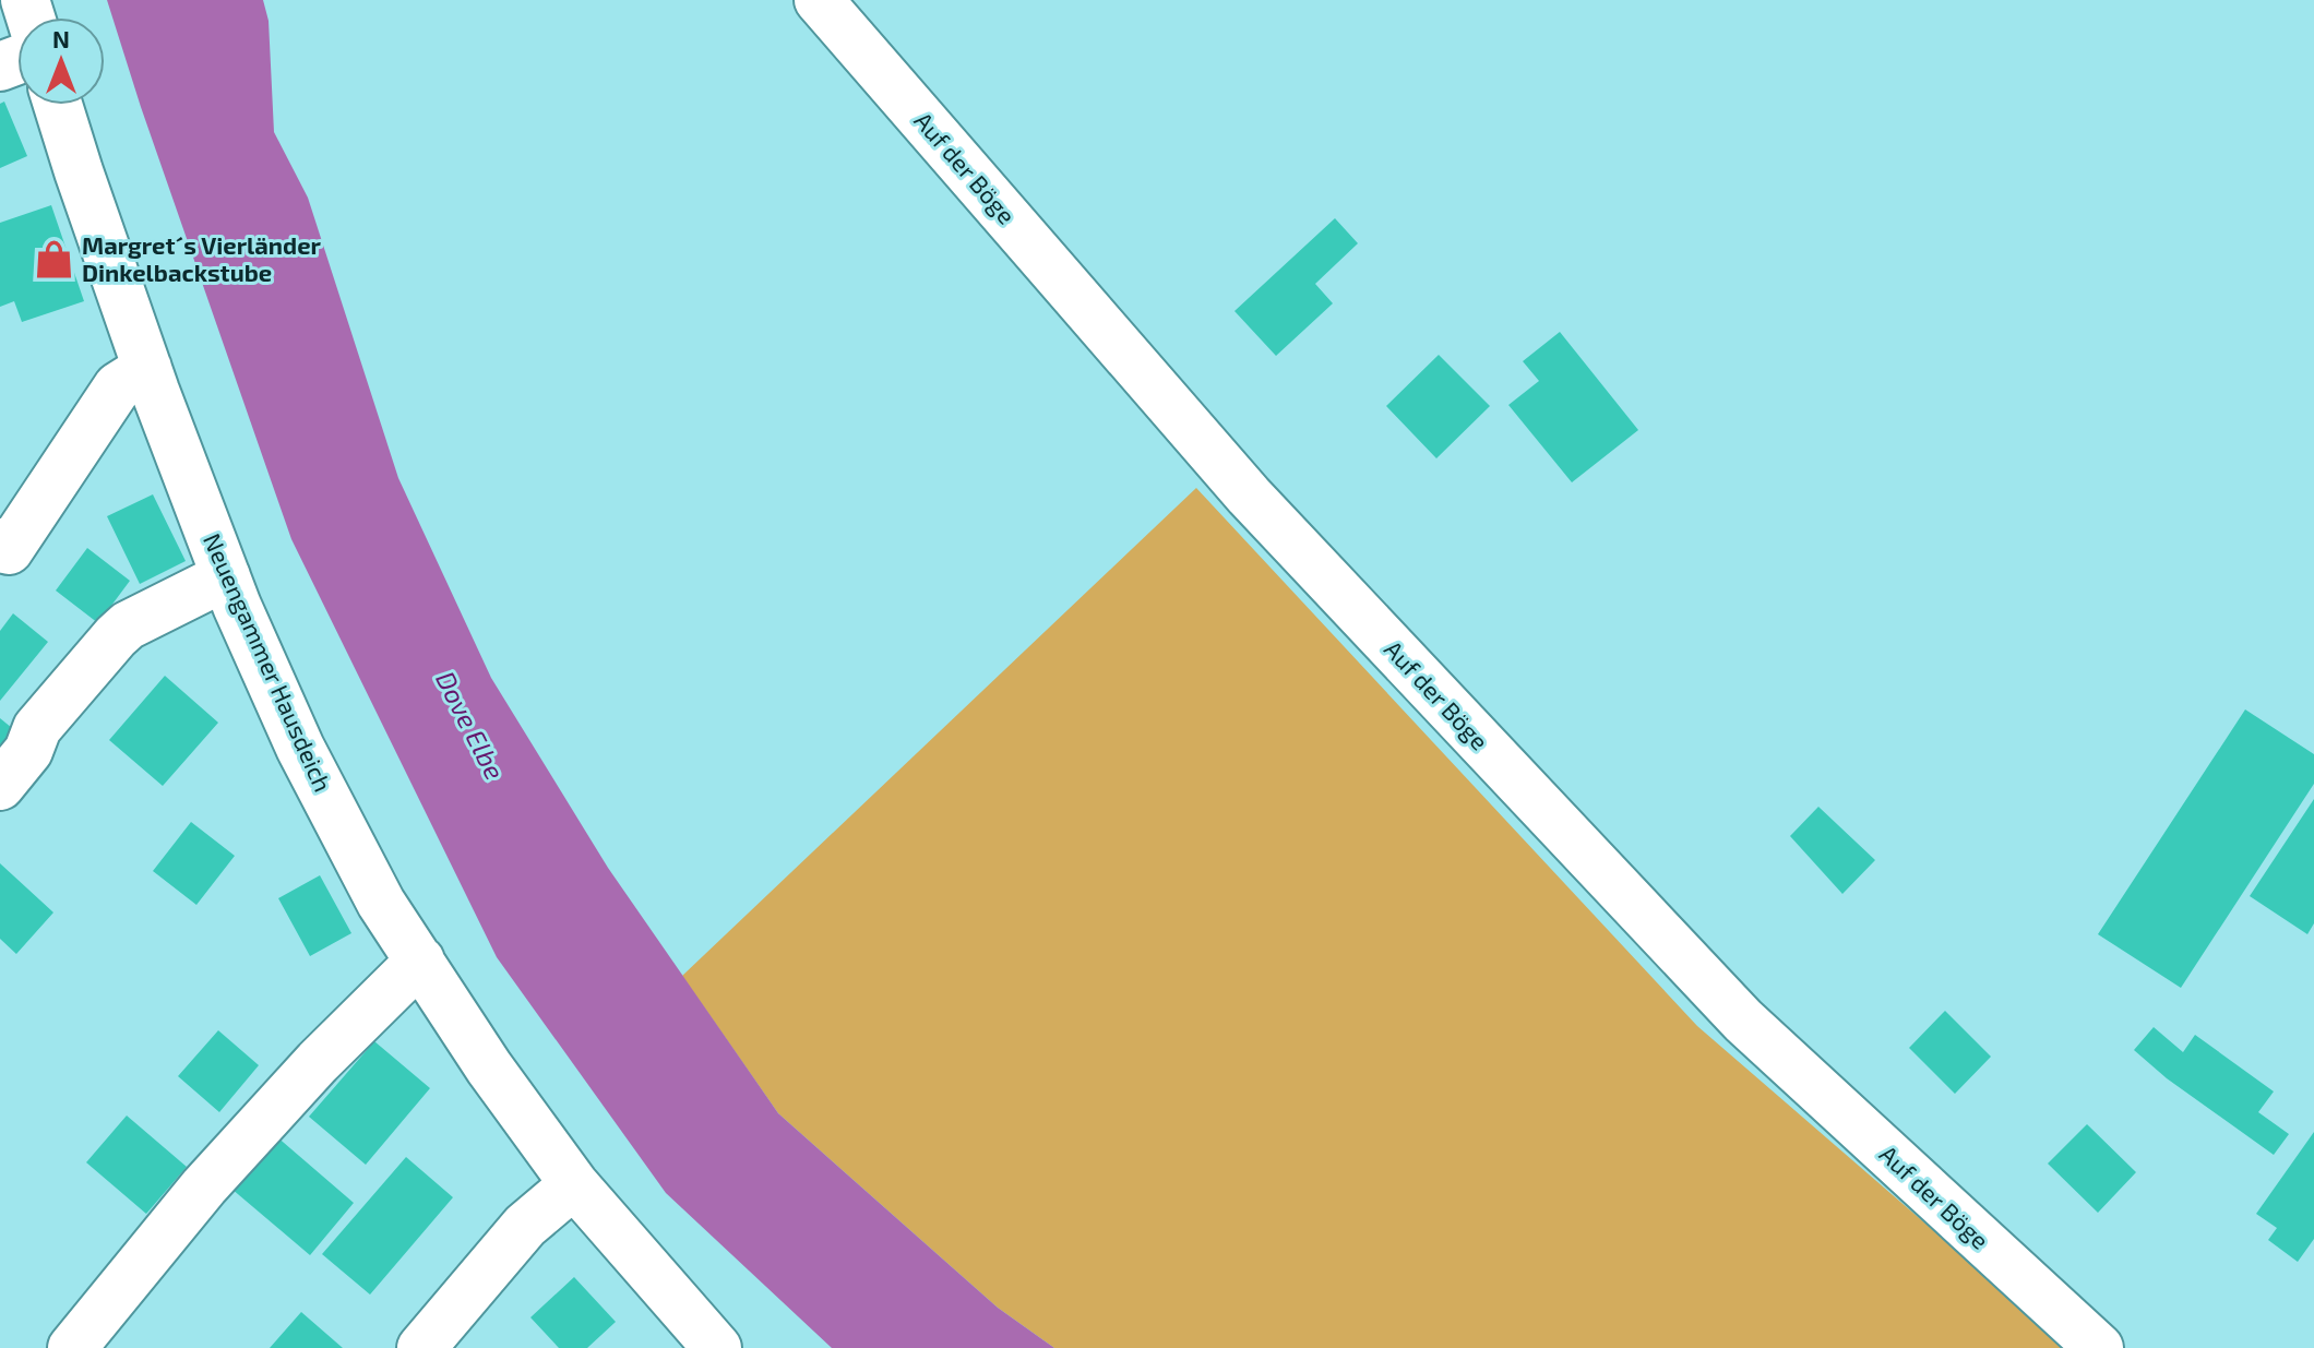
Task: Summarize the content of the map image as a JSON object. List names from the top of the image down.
{
  "streets": {
    "street": ["Auf der Böge", "Neuengammer Hausdeich"]
  },
  "water": ["Dove Elbe"],
  "places": {
    "shop": ["Margret´s Vierländer Dinkelbackstube"]
  },
  "north": "top"
}
